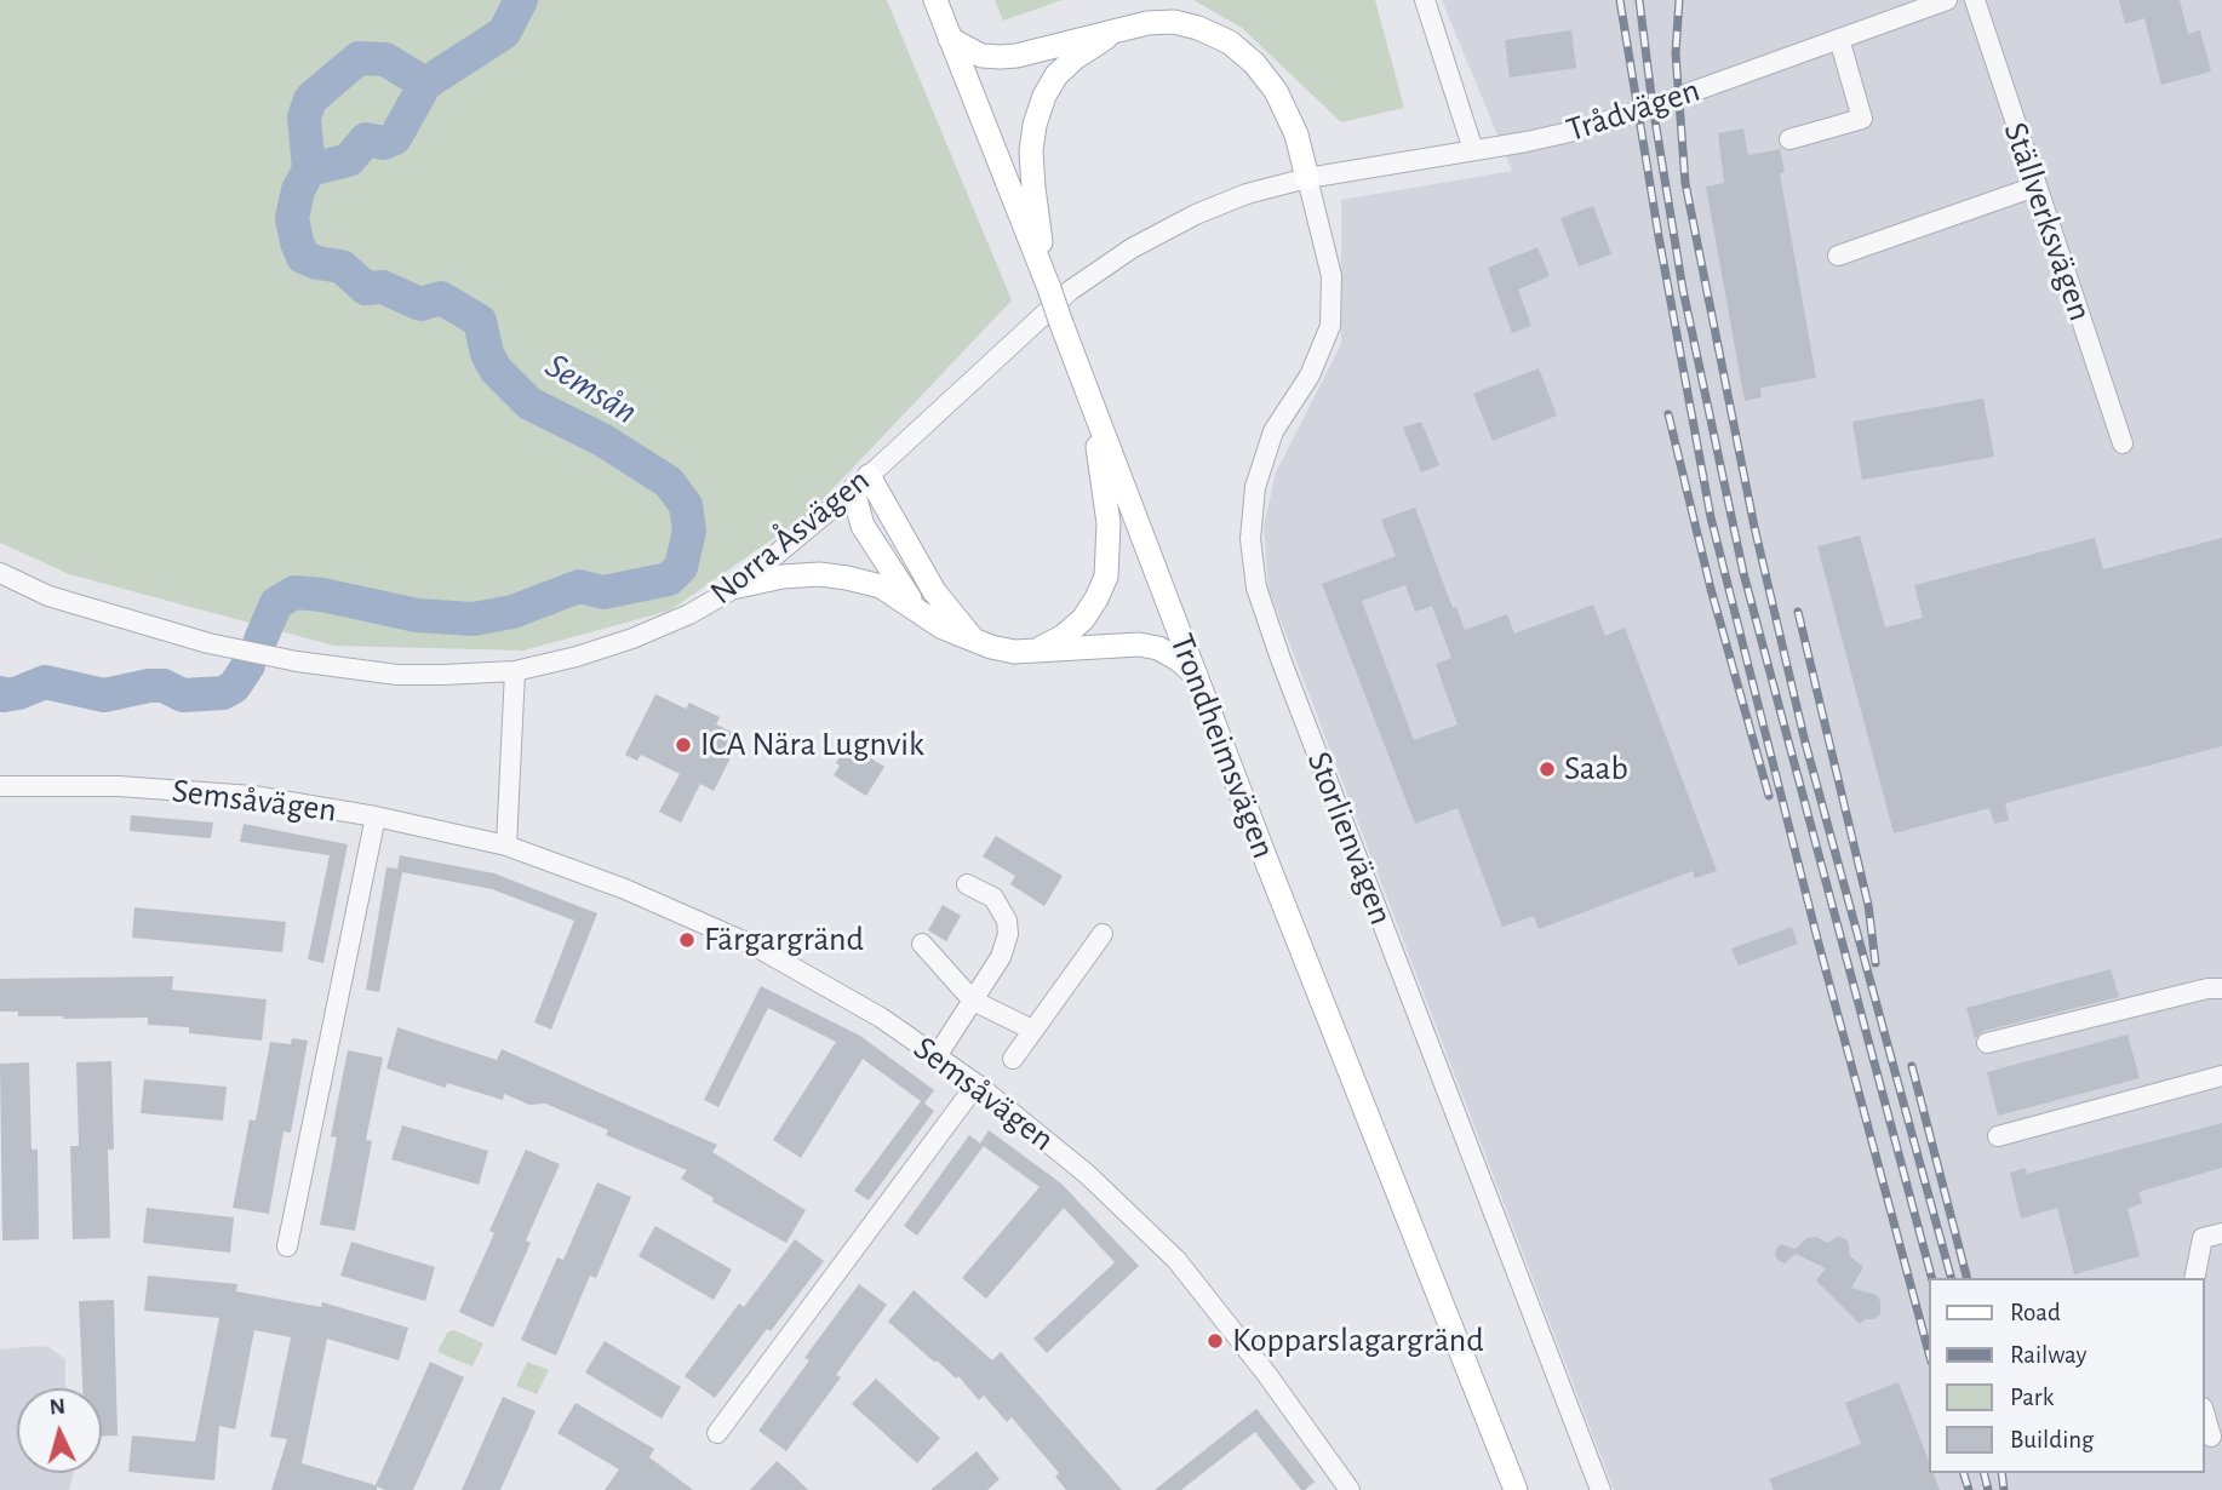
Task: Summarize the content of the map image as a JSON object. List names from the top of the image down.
{
  "streets": {
    "main road": ["Trondheimsvägen"],
    "street": [
      "Trådvägen",
      "Ställverksvägen",
      "Norra Åsvägen",
      "Semsåvägen",
      "Storlienvägen"
    ]
  },
  "crossings": [
    ["Trådvägen", "Norra Åsvägen"],
    ["Trådvägen", "Storlienvägen"],
    ["Norra Åsvägen", "Trondheimsvägen"],
    ["Norra Åsvägen", "Storlienvägen"]
  ],
  "water": ["Semsån"],
  "places": [
    "ICA Nära Lugnvik",
    "Saab",
    "Färgargränd",
    "Kopparslagargränd"
  ],
  "legend": [
    "Road",
    "Railway",
    "Park",
    "Building"
  ],
  "north": "top"
}
